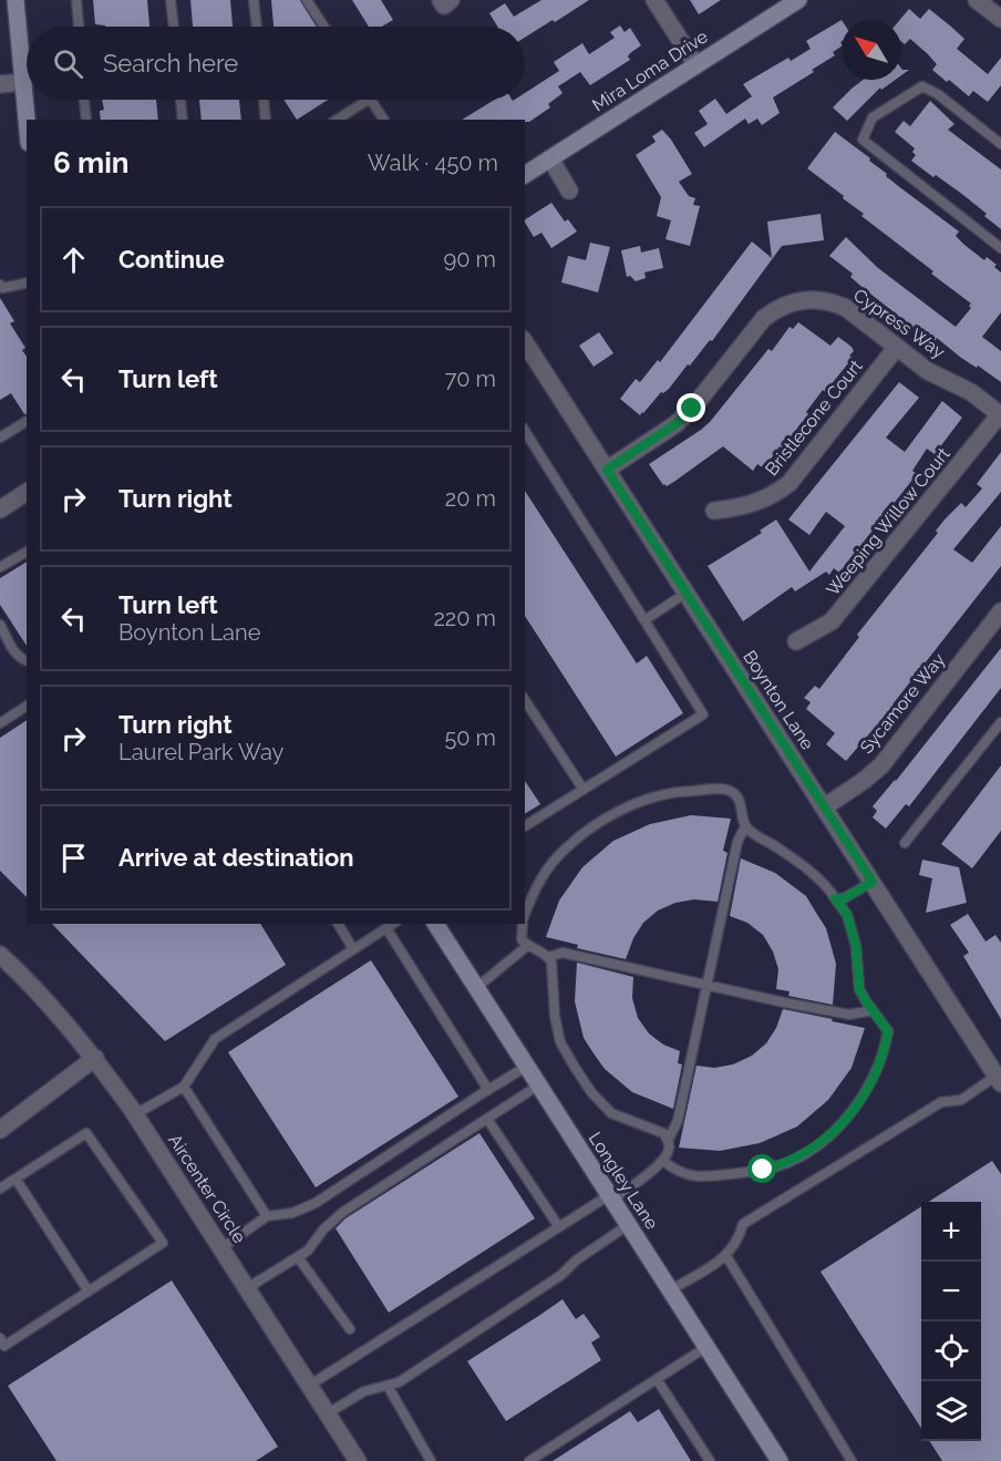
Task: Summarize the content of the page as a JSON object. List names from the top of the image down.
{
  "streets": {
    "main road": ["Mira Loma Drive", "Longley Lane"],
    "street": [
      "Cypress Way",
      "Bristlecone Court",
      "Weeping Willow Court",
      "Boynton Lane",
      "Sycamore Way",
      "Aircenter Circle"
    ]
  },
  "crossings": [
    ["Cypress Way", "Bristlecone Court"],
    ["Cypress Way", "Weeping Willow Court"],
    ["Cypress Way", "Boynton Lane"],
    ["Boynton Lane", "Sycamore Way"]
  ],
  "north": "top left",
  "page": {
    "search": "Search here",
    "heading": ["6 min", "Walk · 450 m"],
    "list": [
      ["Continue", "90 m"],
      ["Turn left", "70 m"],
      ["Turn right", "20 m"],
      ["Turn left", "Boynton Lane", "220 m"],
      ["Turn right", "Laurel Park Way", "50 m"],
      "Arrive at destination"
    ],
    "map_buttons": ["+", "−"]
  }
}
